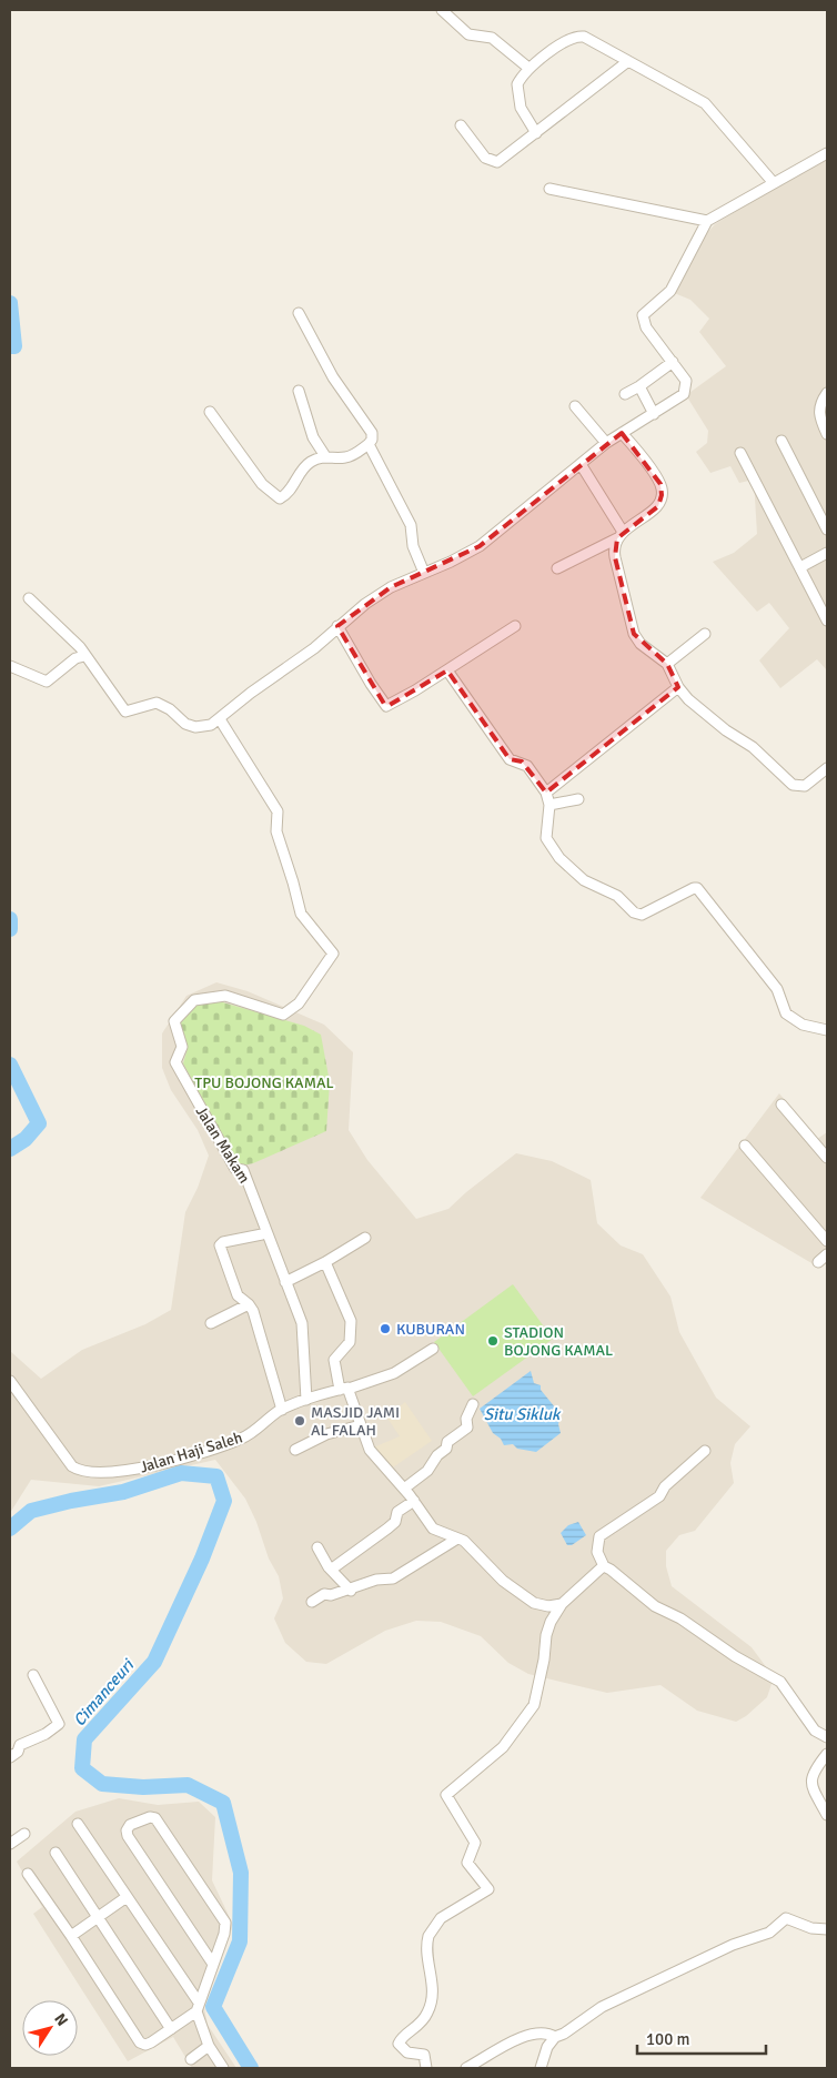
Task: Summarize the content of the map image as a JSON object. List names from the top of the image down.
{
  "streets": {
    "street": ["Jalan Makam", "Jalan Haji Saleh"]
  },
  "crossings": [
    ["Jalan Makam", "Jalan Haji Saleh"]
  ],
  "water": ["Situ Sikluk", "Cimanceuri"],
  "parks": ["TPU BOJONG KAMAL"],
  "places": ["KUBURAN", "STADION BOJONG KAMAL", "MASJID JAMI AL FALAH"],
  "scale_bar": "100 m",
  "north": "top right"
}
